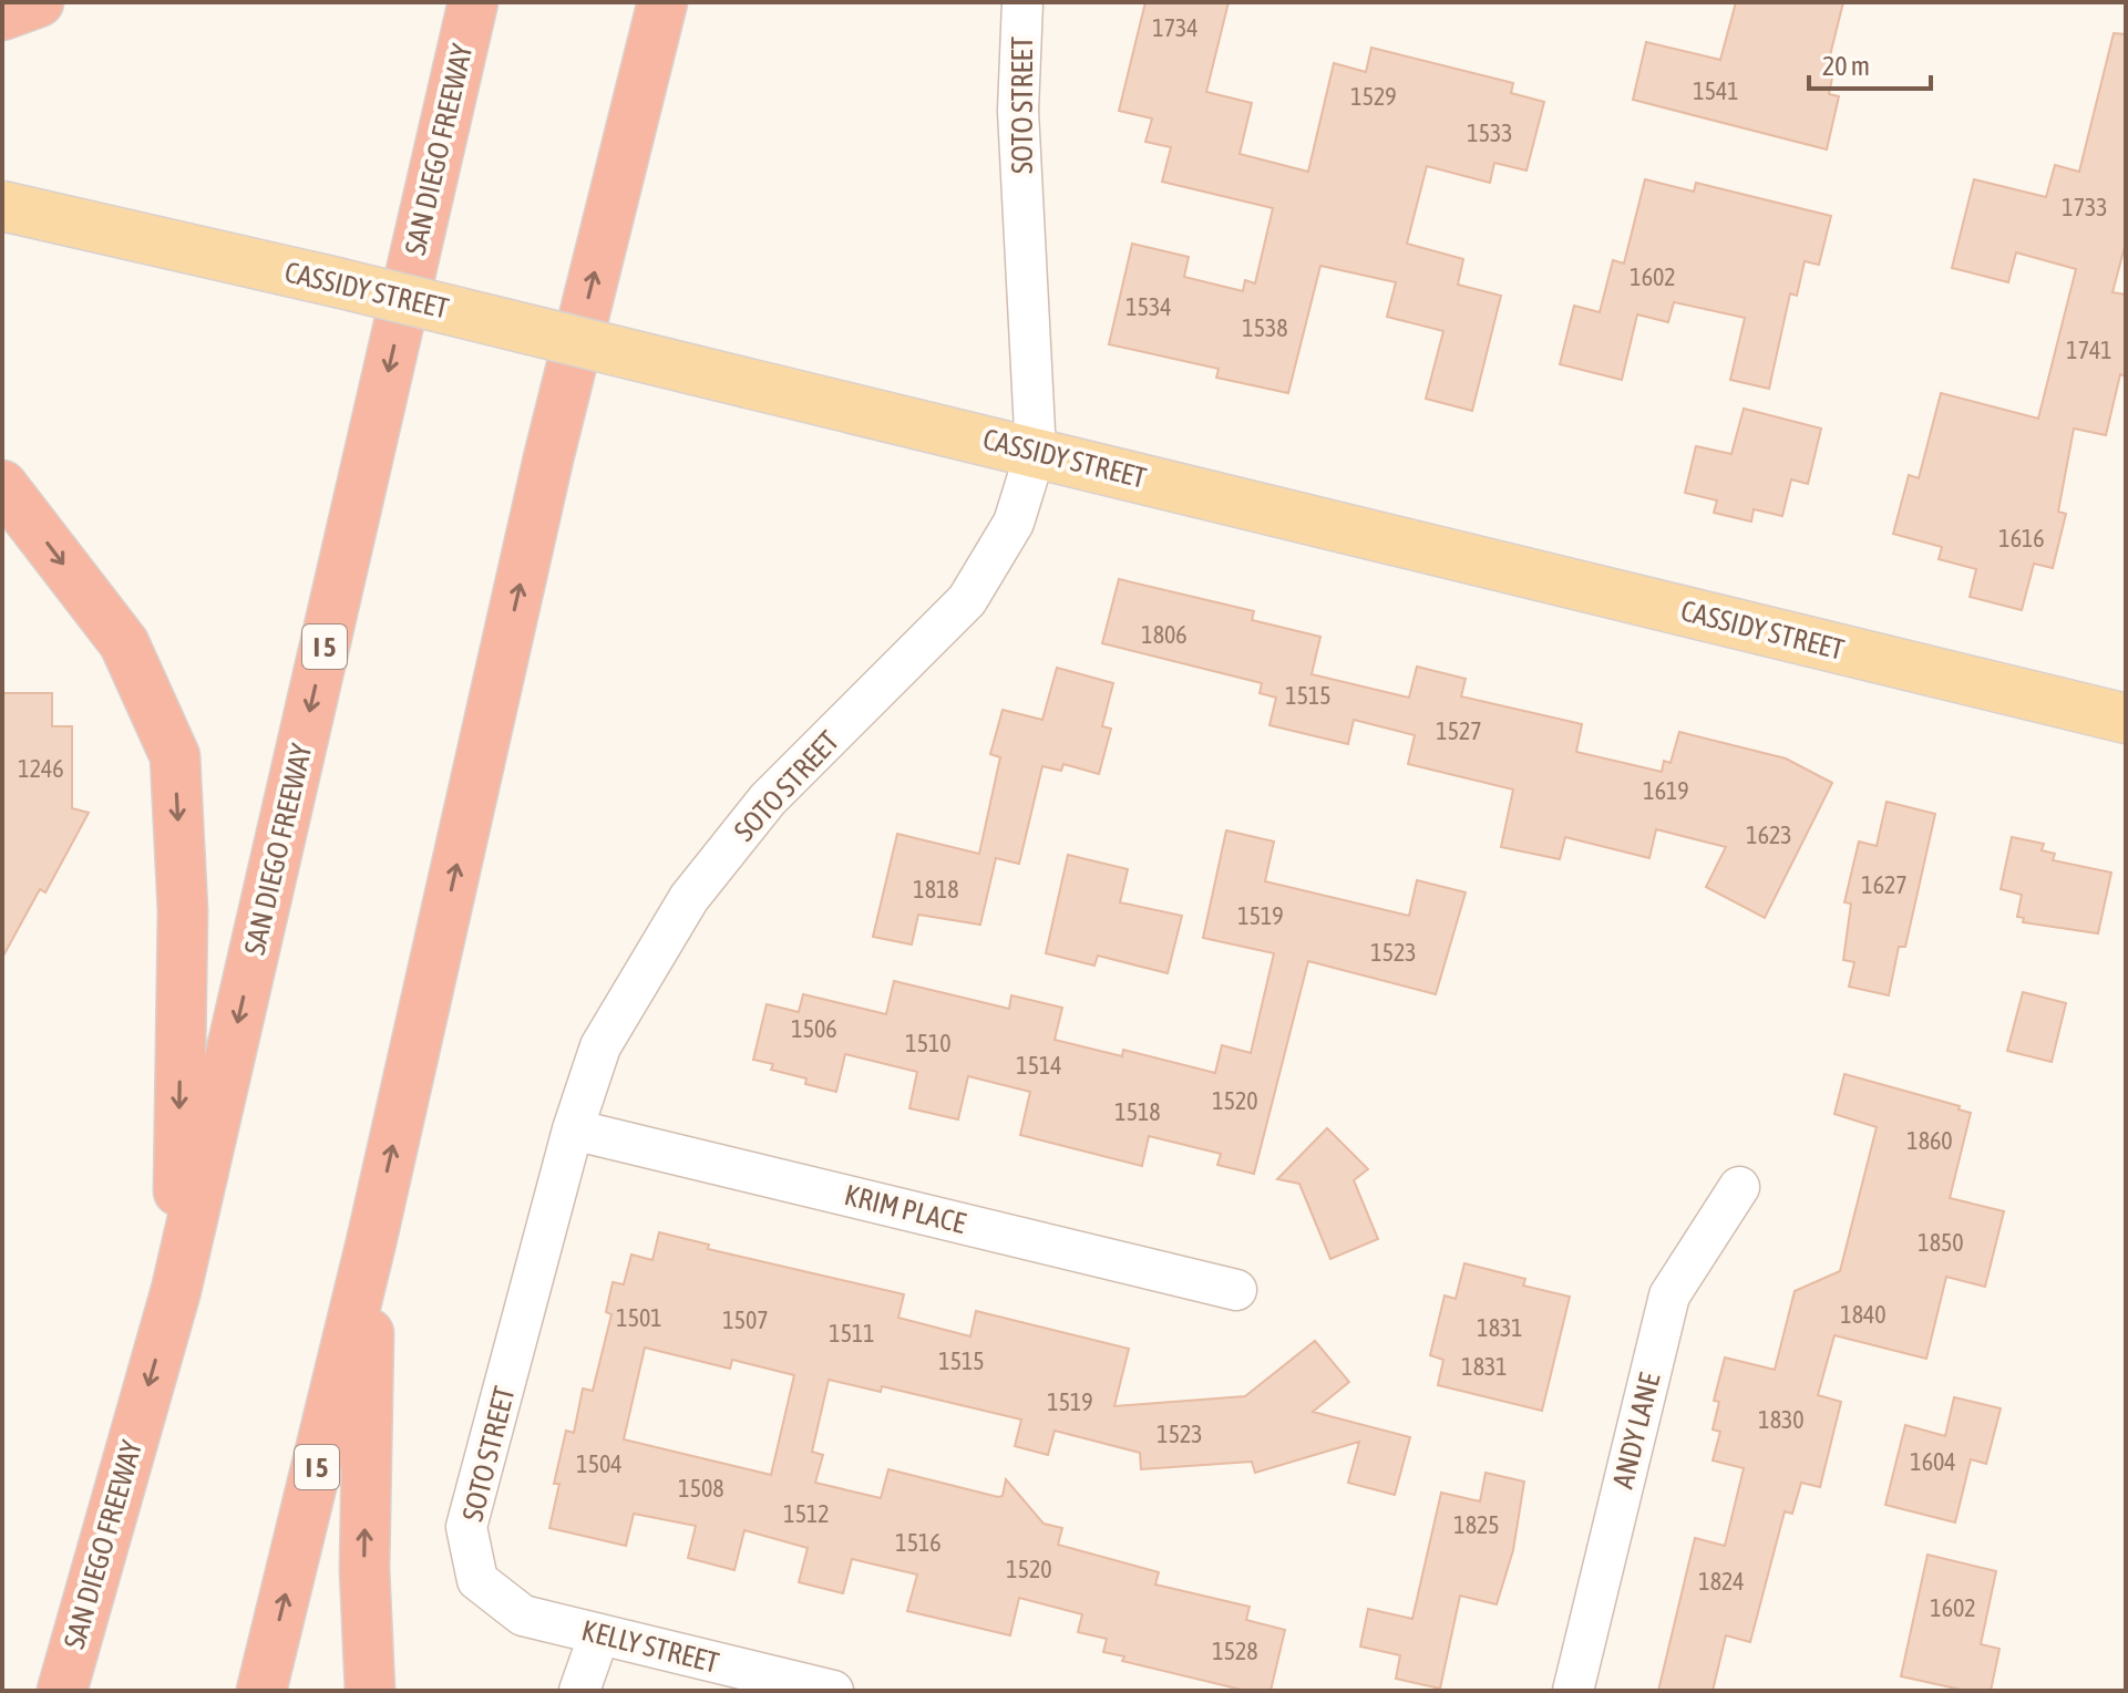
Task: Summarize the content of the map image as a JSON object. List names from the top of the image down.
{
  "streets": {
    "highway": ["SAN DIEGO FREEWAY", "I 5"],
    "main road": ["CASSIDY STREET"],
    "street": [
      "SOTO STREET",
      "KRIM PLACE",
      "ANDY LANE",
      "KELLY STREET"
    ]
  },
  "crossings": [
    ["SOTO STREET", "CASSIDY STREET"],
    ["SOTO STREET", "KRIM PLACE"],
    ["SOTO STREET", "KELLY STREET"]
  ],
  "house_numbers": [
    "1734",
    "1541",
    "1529",
    "1533",
    "1733",
    "1602",
    "1534",
    "1538",
    "1741",
    "1616",
    "1806",
    "1515",
    "1527",
    "1246",
    "1619",
    "1623",
    "1627",
    "1818",
    "1519",
    "1523",
    "1506",
    "1510",
    "1514",
    "1520",
    "1518",
    "1860",
    "1850",
    "1840",
    "1501",
    "1507",
    "1831",
    "1511",
    "1515",
    "1831",
    "1519",
    "1830",
    "1523",
    "1604",
    "1504",
    "1508",
    "1512",
    "1825",
    "1516",
    "1520",
    "1824",
    "1602",
    "1528"
  ],
  "scale_bar": "20 m"
}
